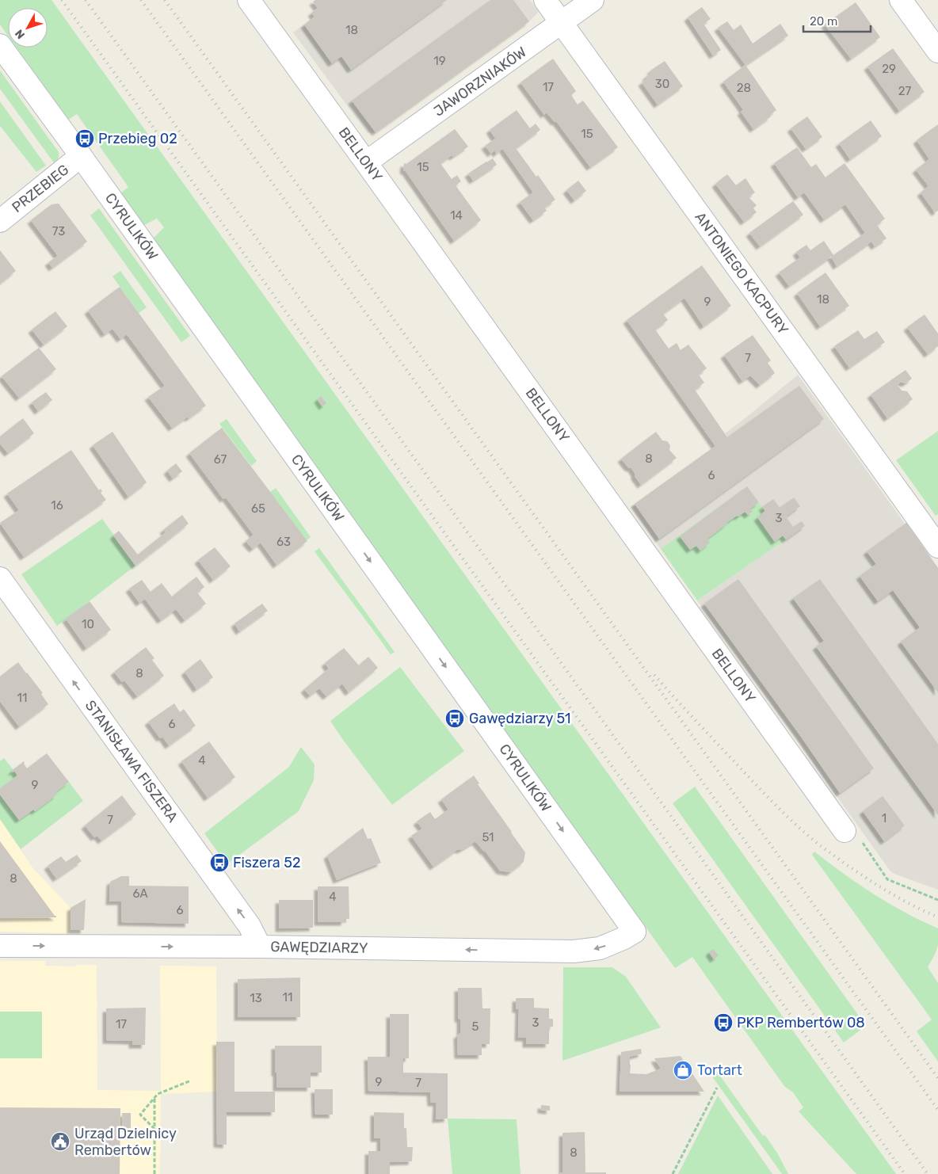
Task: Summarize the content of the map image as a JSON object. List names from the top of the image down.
{
  "streets": {
    "street": [
      "JAWORZNIAKÓW",
      "BELLONY",
      "PRZEBIEG",
      "CYRULIKÓW",
      "ANTONIEGO KACPURY",
      "STANISŁAWA FISZERA",
      "GAWĘDZIARZY"
    ]
  },
  "crossings": [
    ["JAWORZNIAKÓW", "BELLONY"],
    ["JAWORZNIAKÓW", "ANTONIEGO KACPURY"],
    ["PRZEBIEG", "CYRULIKÓW"],
    ["CYRULIKÓW", "GAWĘDZIARZY"],
    ["STANISŁAWA FISZERA", "GAWĘDZIARZY"]
  ],
  "one_way": ["CYRULIKÓW", "STANISŁAWA FISZERA"],
  "places": {
    "bus stop": [
      "Przebieg 02",
      "Gawędziarzy 51",
      "Fiszera 52",
      "PKP Rembertów 08"
    ],
    "shop": ["Tortart"],
    "public building": ["Urząd Dzielnicy Rembertów"]
  },
  "house_numbers": [
    "18",
    "19",
    "29",
    "30",
    "17",
    "28",
    "27",
    "15",
    "15",
    "14",
    "73",
    "18",
    "9",
    "7",
    "8",
    "67",
    "6",
    "16",
    "65",
    "3",
    "63",
    "10",
    "8",
    "11",
    "6",
    "4",
    "9",
    "1",
    "7",
    "51",
    "8",
    "6A",
    "4",
    "6",
    "11",
    "13",
    "3",
    "17",
    "5",
    "9",
    "7",
    "8"
  ],
  "scale_bar": "20 m",
  "north": "bottom left"
}
